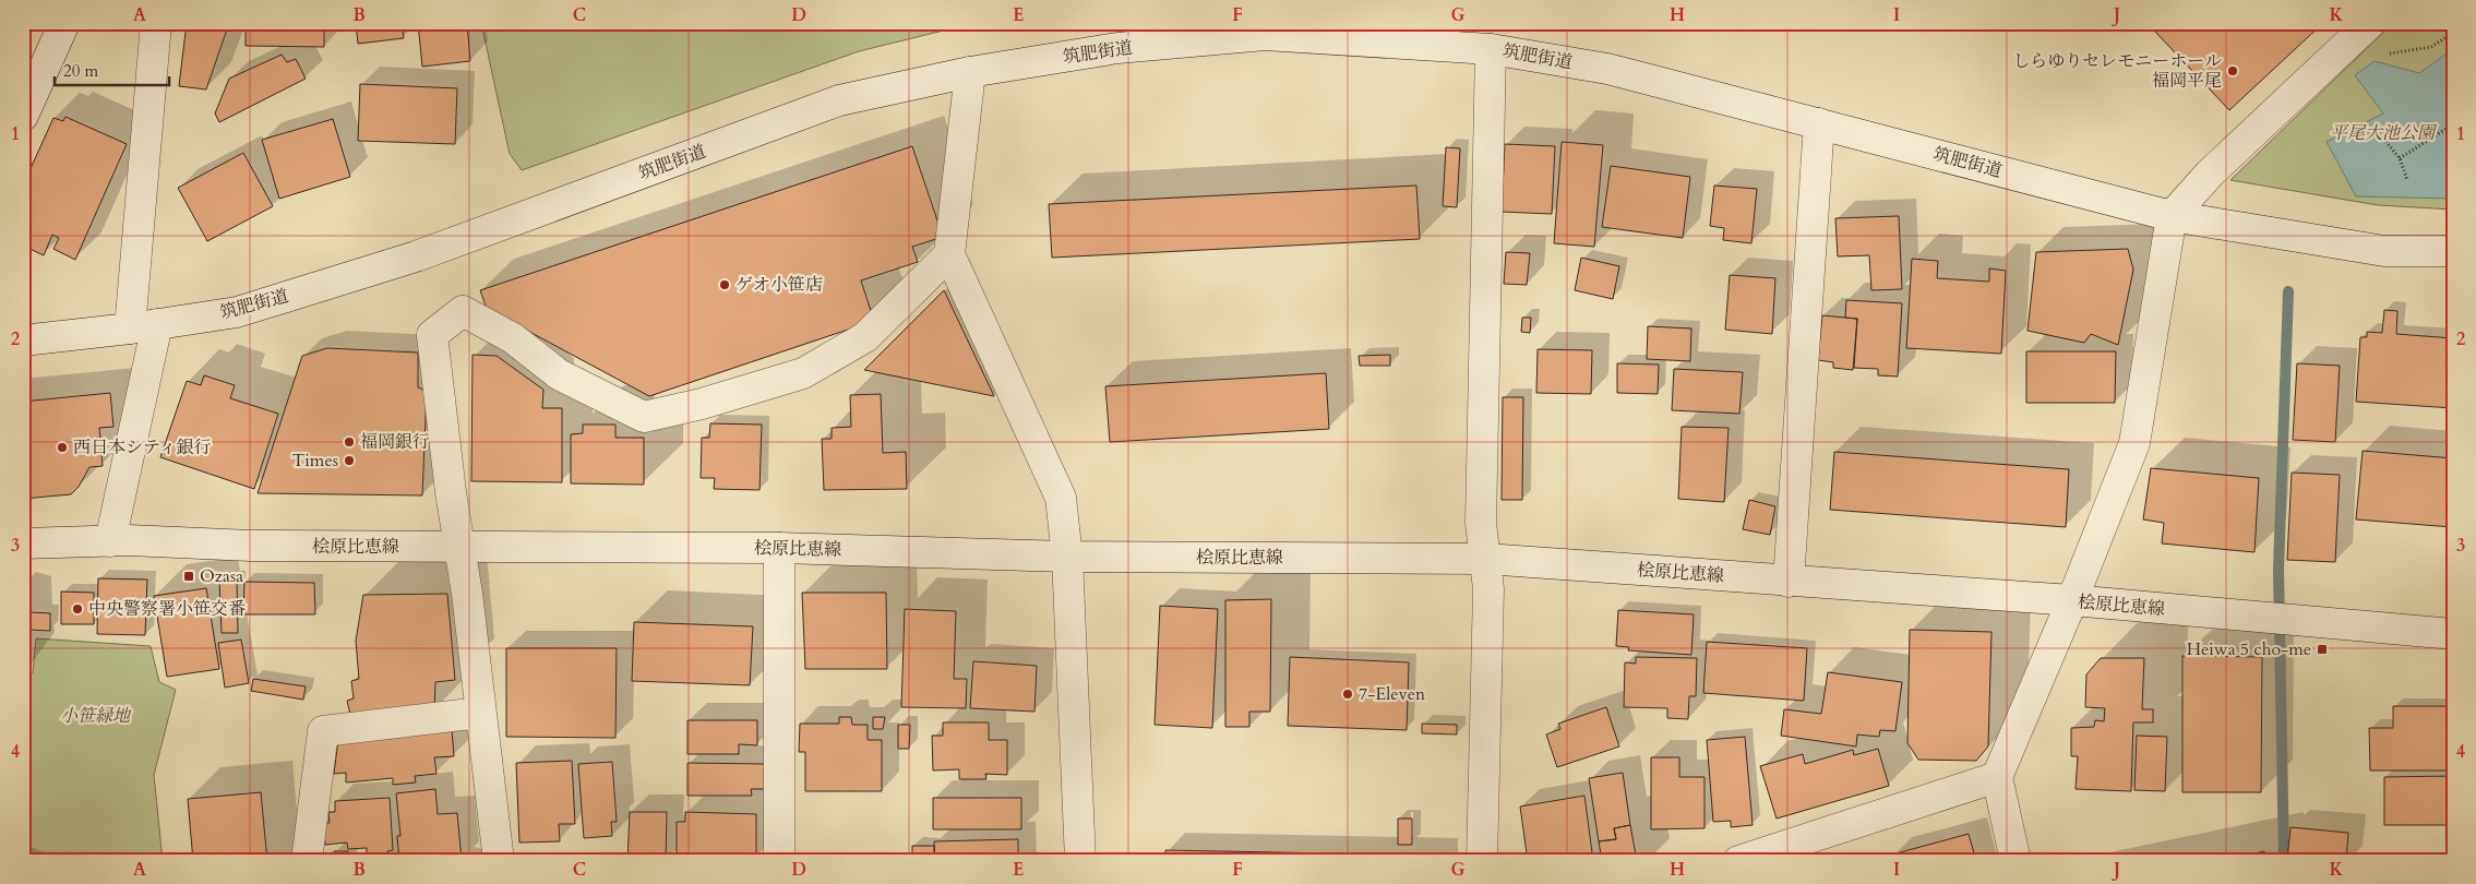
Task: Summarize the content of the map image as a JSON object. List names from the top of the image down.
{
  "streets": {
    "street": ["筑肥街道", "桧原比恵線"]
  },
  "parks": ["平尾大池公園", "小笹緑地"],
  "places": {
    "other": [
      "しらゆりセレモニーホール 福岡平尾",
      "ゲオ小笹店",
      "福岡銀行",
      "西日本シティ銀行",
      "Times",
      "中央警察署小笹交番",
      "7-Eleven"
    ],
    "transit": ["Ozasa", "Heiwa 5 cho-me"]
  },
  "scale_bar": "20 m",
  "grid": {
    "columns": [
      "A",
      "B",
      "C",
      "D",
      "E",
      "F",
      "G",
      "H",
      "I",
      "J",
      "K"
    ],
    "rows": [
      "1",
      "2",
      "3",
      "4"
    ]
  }
}
